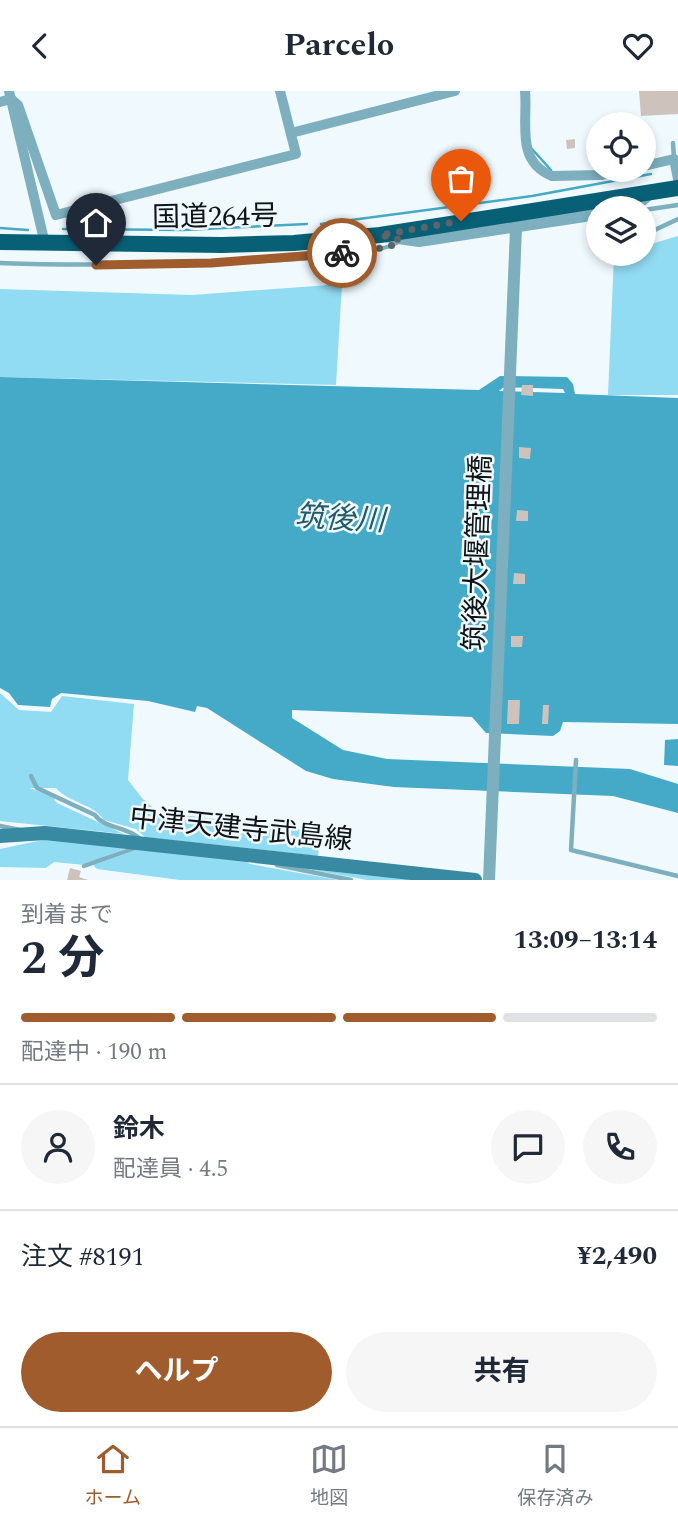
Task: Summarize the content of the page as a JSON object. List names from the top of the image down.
{
  "streets": {
    "highway": ["国道264号"],
    "main road": ["中津天建寺武島線"],
    "street": ["筑後大堰管理橋"]
  },
  "water": ["筑後川"],
  "page": {
    "header": "Parcelo",
    "heading": ["2 分", "到着まで", "13:09–13:14"],
    "panel": [
      "鈴木",
      "配達員 · 4.5",
      "注文 #8191",
      "¥2,490"
    ],
    "bar": "配達中 · 190 m",
    "buttons": ["ヘルプ", "共有"],
    "tabs": ["ホーム", "地図", "保存済み"]
  }
}
